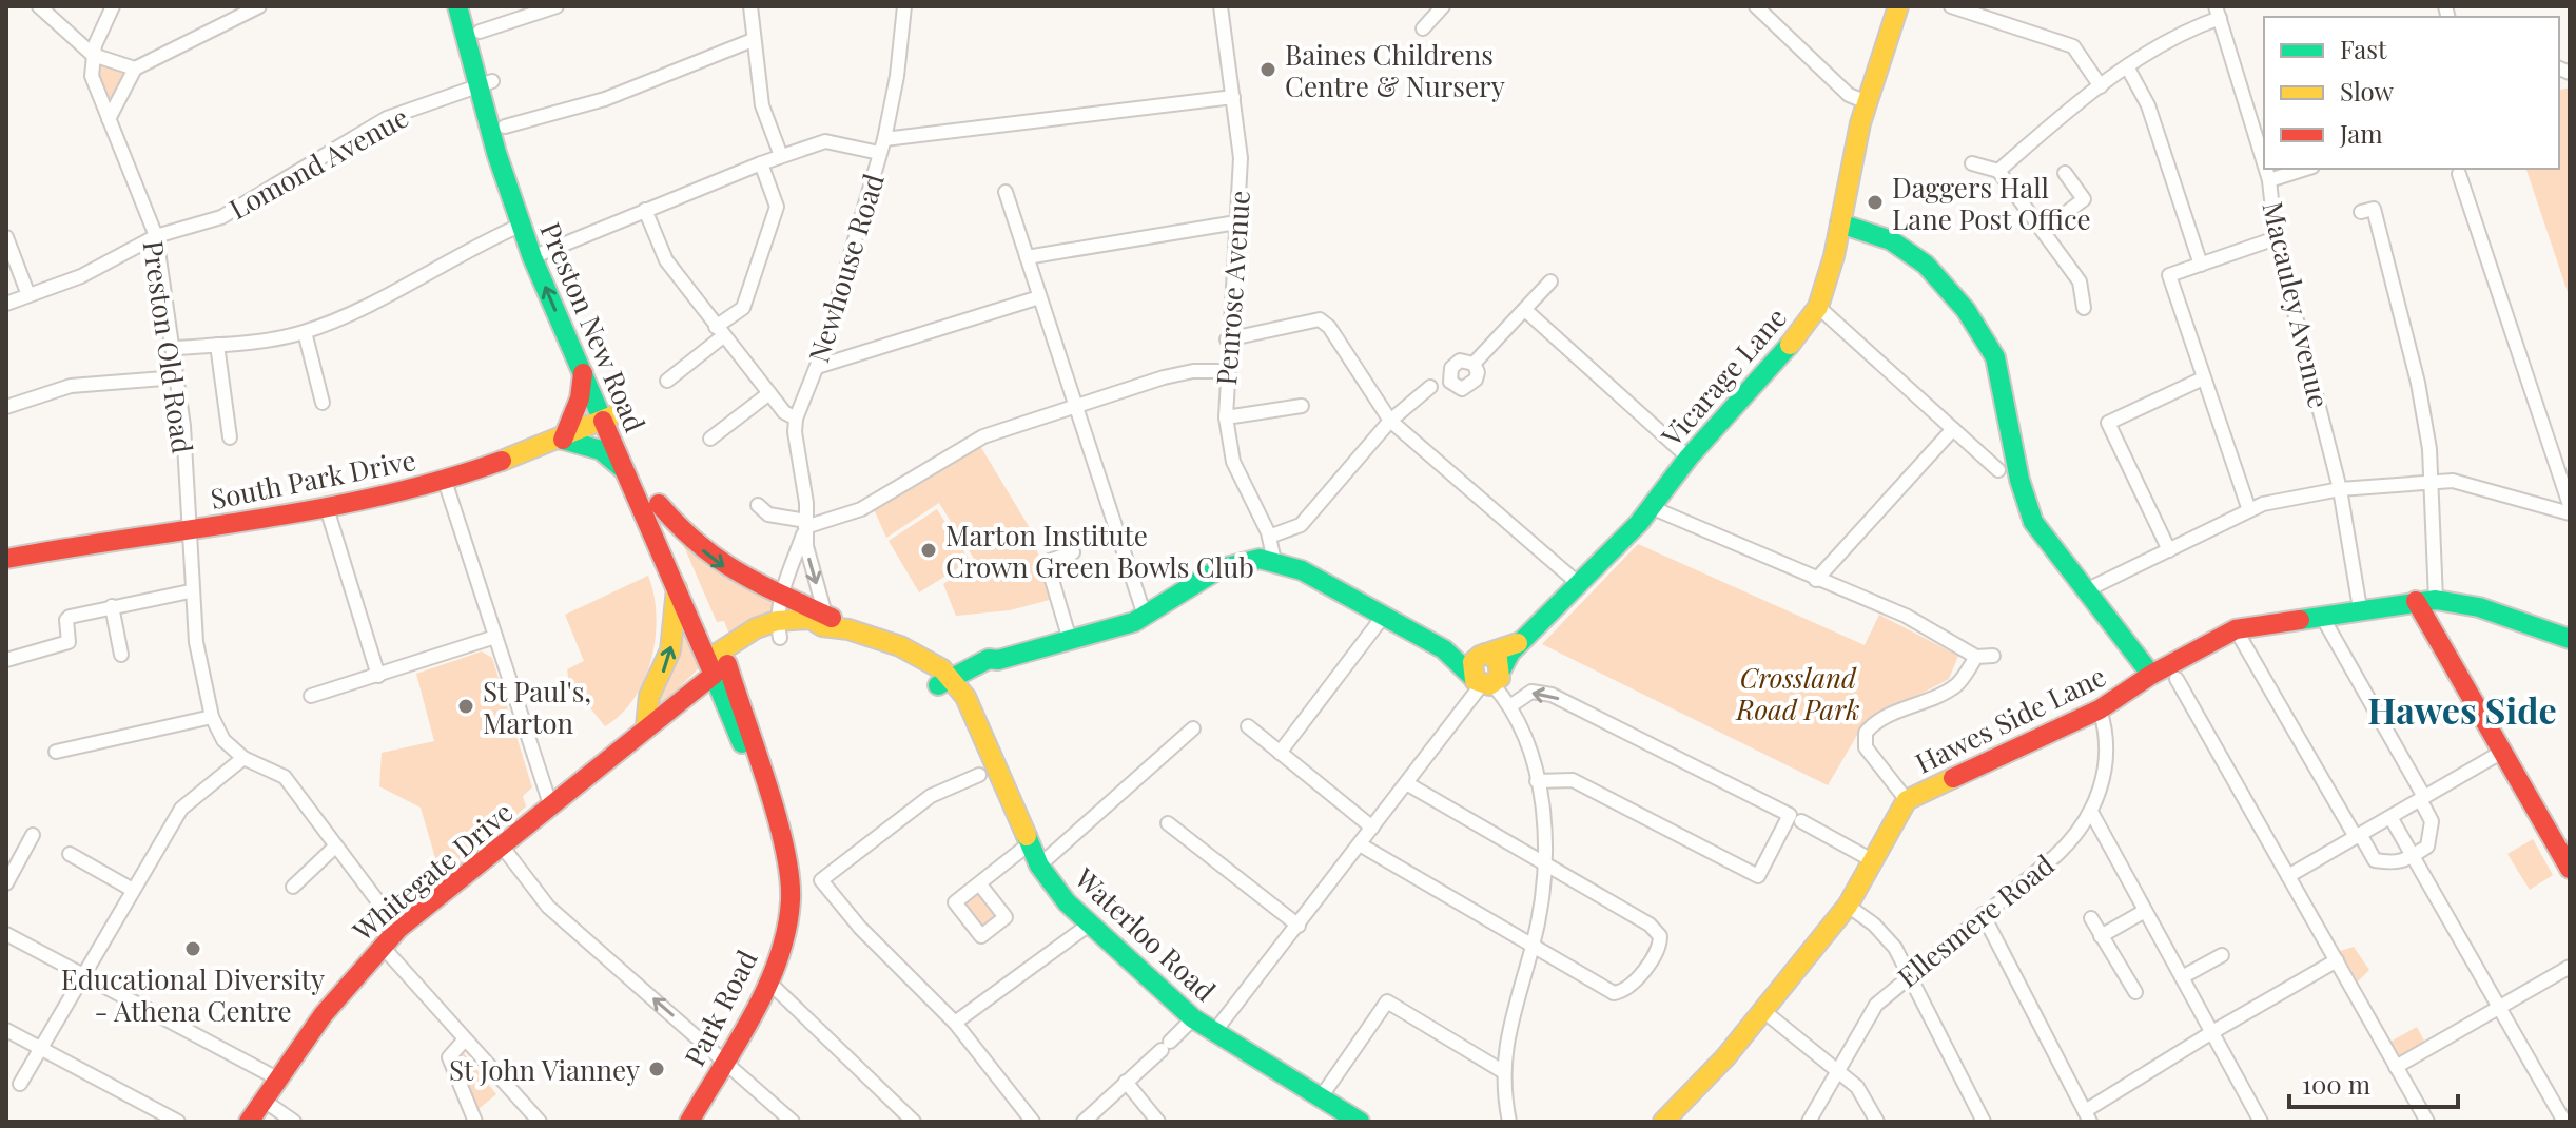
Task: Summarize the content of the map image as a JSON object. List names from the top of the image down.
{
  "streets": {
    "main road": [
      "Preston New Road",
      "Vicarage Lane",
      "South Park Drive",
      "Hawes Side Lane",
      "Whitegate Drive",
      "Waterloo Road",
      "Park Road"
    ],
    "street": [
      "Lomond Avenue",
      "Newhouse Road",
      "Penrose Avenue",
      "Macauley Avenue",
      "Preston Old Road",
      "Ellesmere Road"
    ]
  },
  "crossings": [
    ["Lomond Avenue", "Preston New Road"],
    ["Lomond Avenue", "Preston Old Road"],
    ["Newhouse Road", "Preston New Road"],
    ["Macauley Avenue", "Hawes Side Lane"],
    ["Preston New Road", "South Park Drive"],
    ["Preston New Road", "Whitegate Drive"],
    ["Preston New Road", "Park Road"],
    ["Preston Old Road", "South Park Drive"],
    ["Preston Old Road", "Whitegate Drive"],
    ["Hawes Side Lane", "Ellesmere Road"],
    ["Whitegate Drive", "Park Road"]
  ],
  "districts": ["Hawes Side"],
  "parks": ["Crossland Road Park"],
  "places": [
    "Baines Childrens Centre & Nursery",
    "Daggers Hall Lane Post Office",
    "Marton Institute Crown Green Bowls Club",
    "St Paul's, Marton",
    "Educational Diversity - Athena Centre",
    "St John Vianney"
  ],
  "legend": ["Fast", "Slow", "Jam"],
  "scale_bar": "100 m"
}
